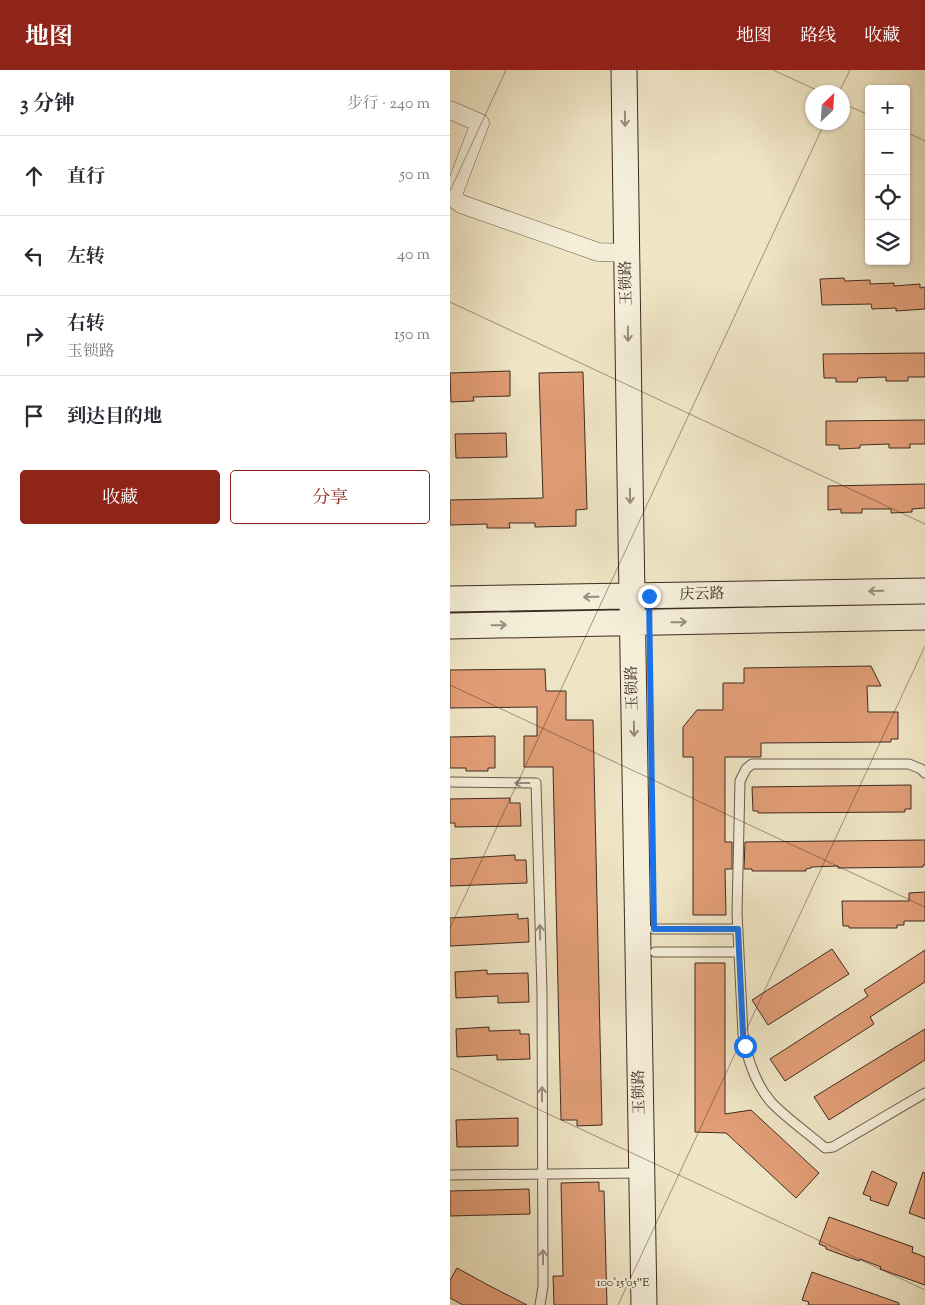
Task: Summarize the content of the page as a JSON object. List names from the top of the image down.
{
  "streets": {
    "street": ["玉锁路", "庆云路"]
  },
  "crossings": [
    ["玉锁路", "庆云路"]
  ],
  "north": "top right",
  "page": {
    "header": "地图",
    "nav": ["地图", "路线", "收藏"],
    "heading": ["3 分钟", "步行 · 240 m"],
    "map_buttons": ["+", "−"],
    "list": [
      ["直行", "50 m"],
      ["左转", "40 m"],
      ["右转", "玉锁路", "150 m"],
      "到达目的地"
    ],
    "buttons": ["收藏", "分享"]
  },
  "coordinates": ["100°15'05\"E"]
}
